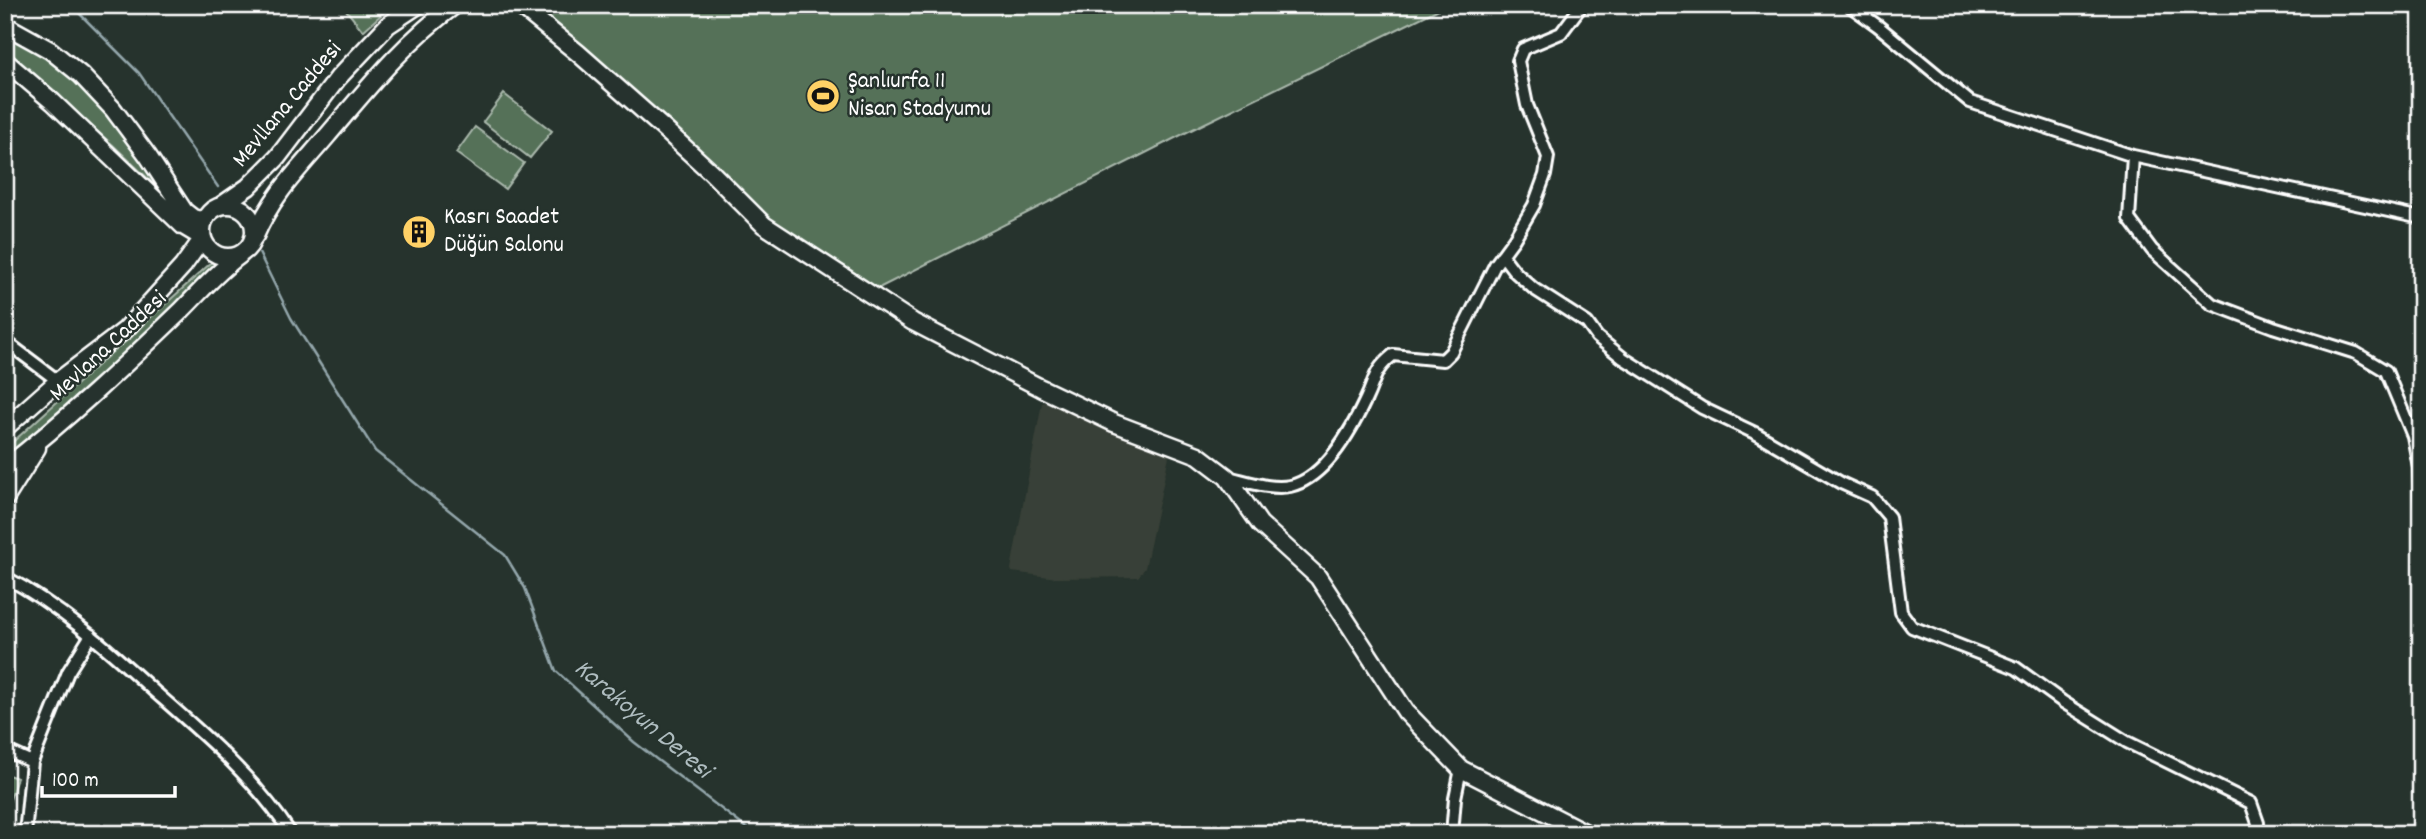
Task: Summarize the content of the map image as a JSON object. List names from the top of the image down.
{
  "streets": {
    "main road": ["Mevllana Caddesi", "Mevlana Caddesi"]
  },
  "crossings": [
    ["Mevllana Caddesi", "Mevlana Caddesi"]
  ],
  "water": ["Karakoyun Deresi"],
  "places": {
    "sports": ["Şanlıurfa 11 Nisan Stadyumu"],
    "building": ["Kasrı Saadet Düğün Salonu"]
  },
  "scale_bar": "100 m"
}
